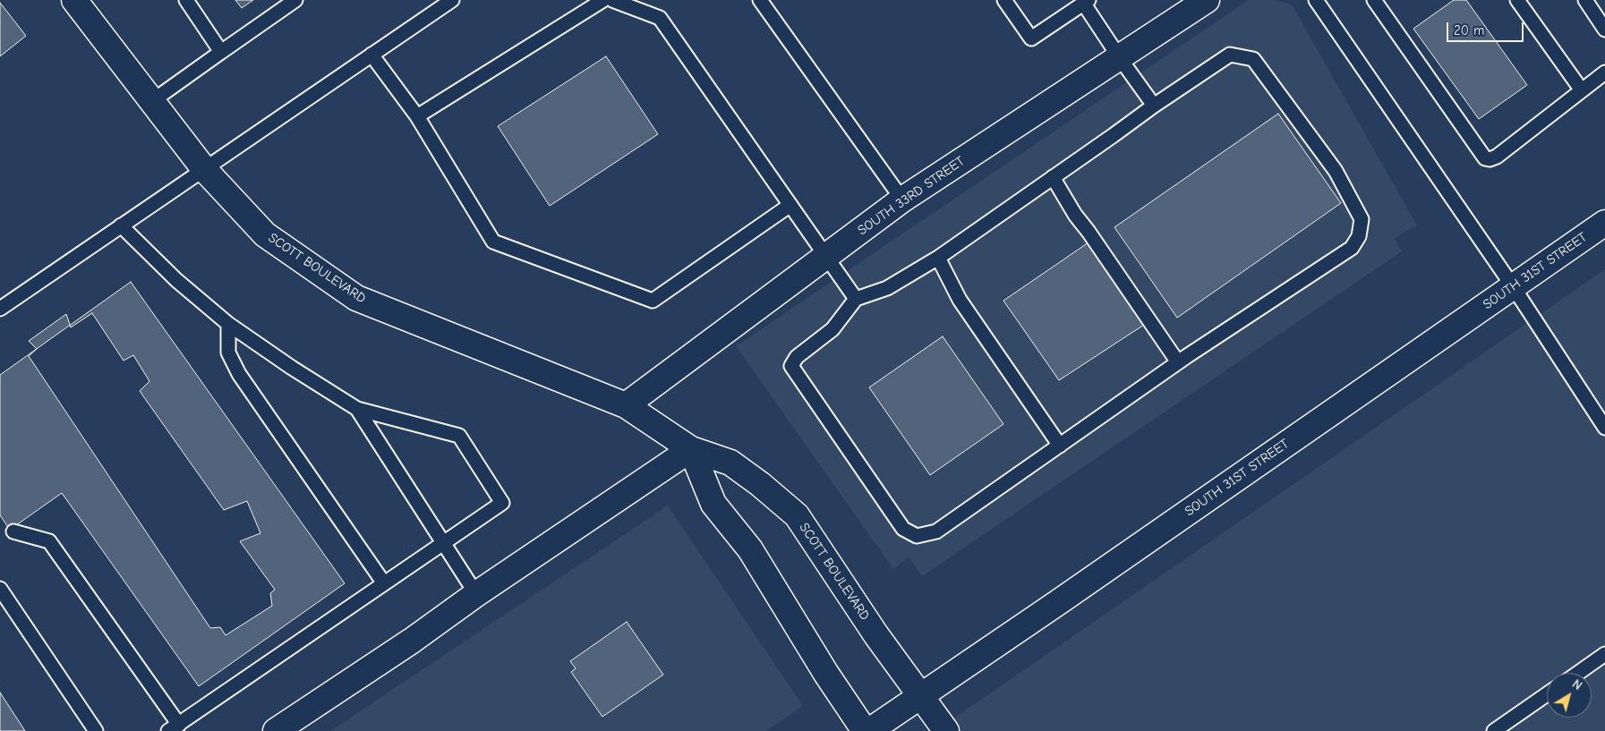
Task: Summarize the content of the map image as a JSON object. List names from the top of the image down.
{
  "streets": {
    "street": ["SOUTH 33RD STREET", "SCOTT BOULEVARD", "SOUTH 31ST STREET"]
  },
  "crossings": [
    ["SOUTH 33RD STREET", "SCOTT BOULEVARD"],
    ["SCOTT BOULEVARD", "SOUTH 31ST STREET"]
  ],
  "scale_bar": "20 m",
  "north": "top right"
}
